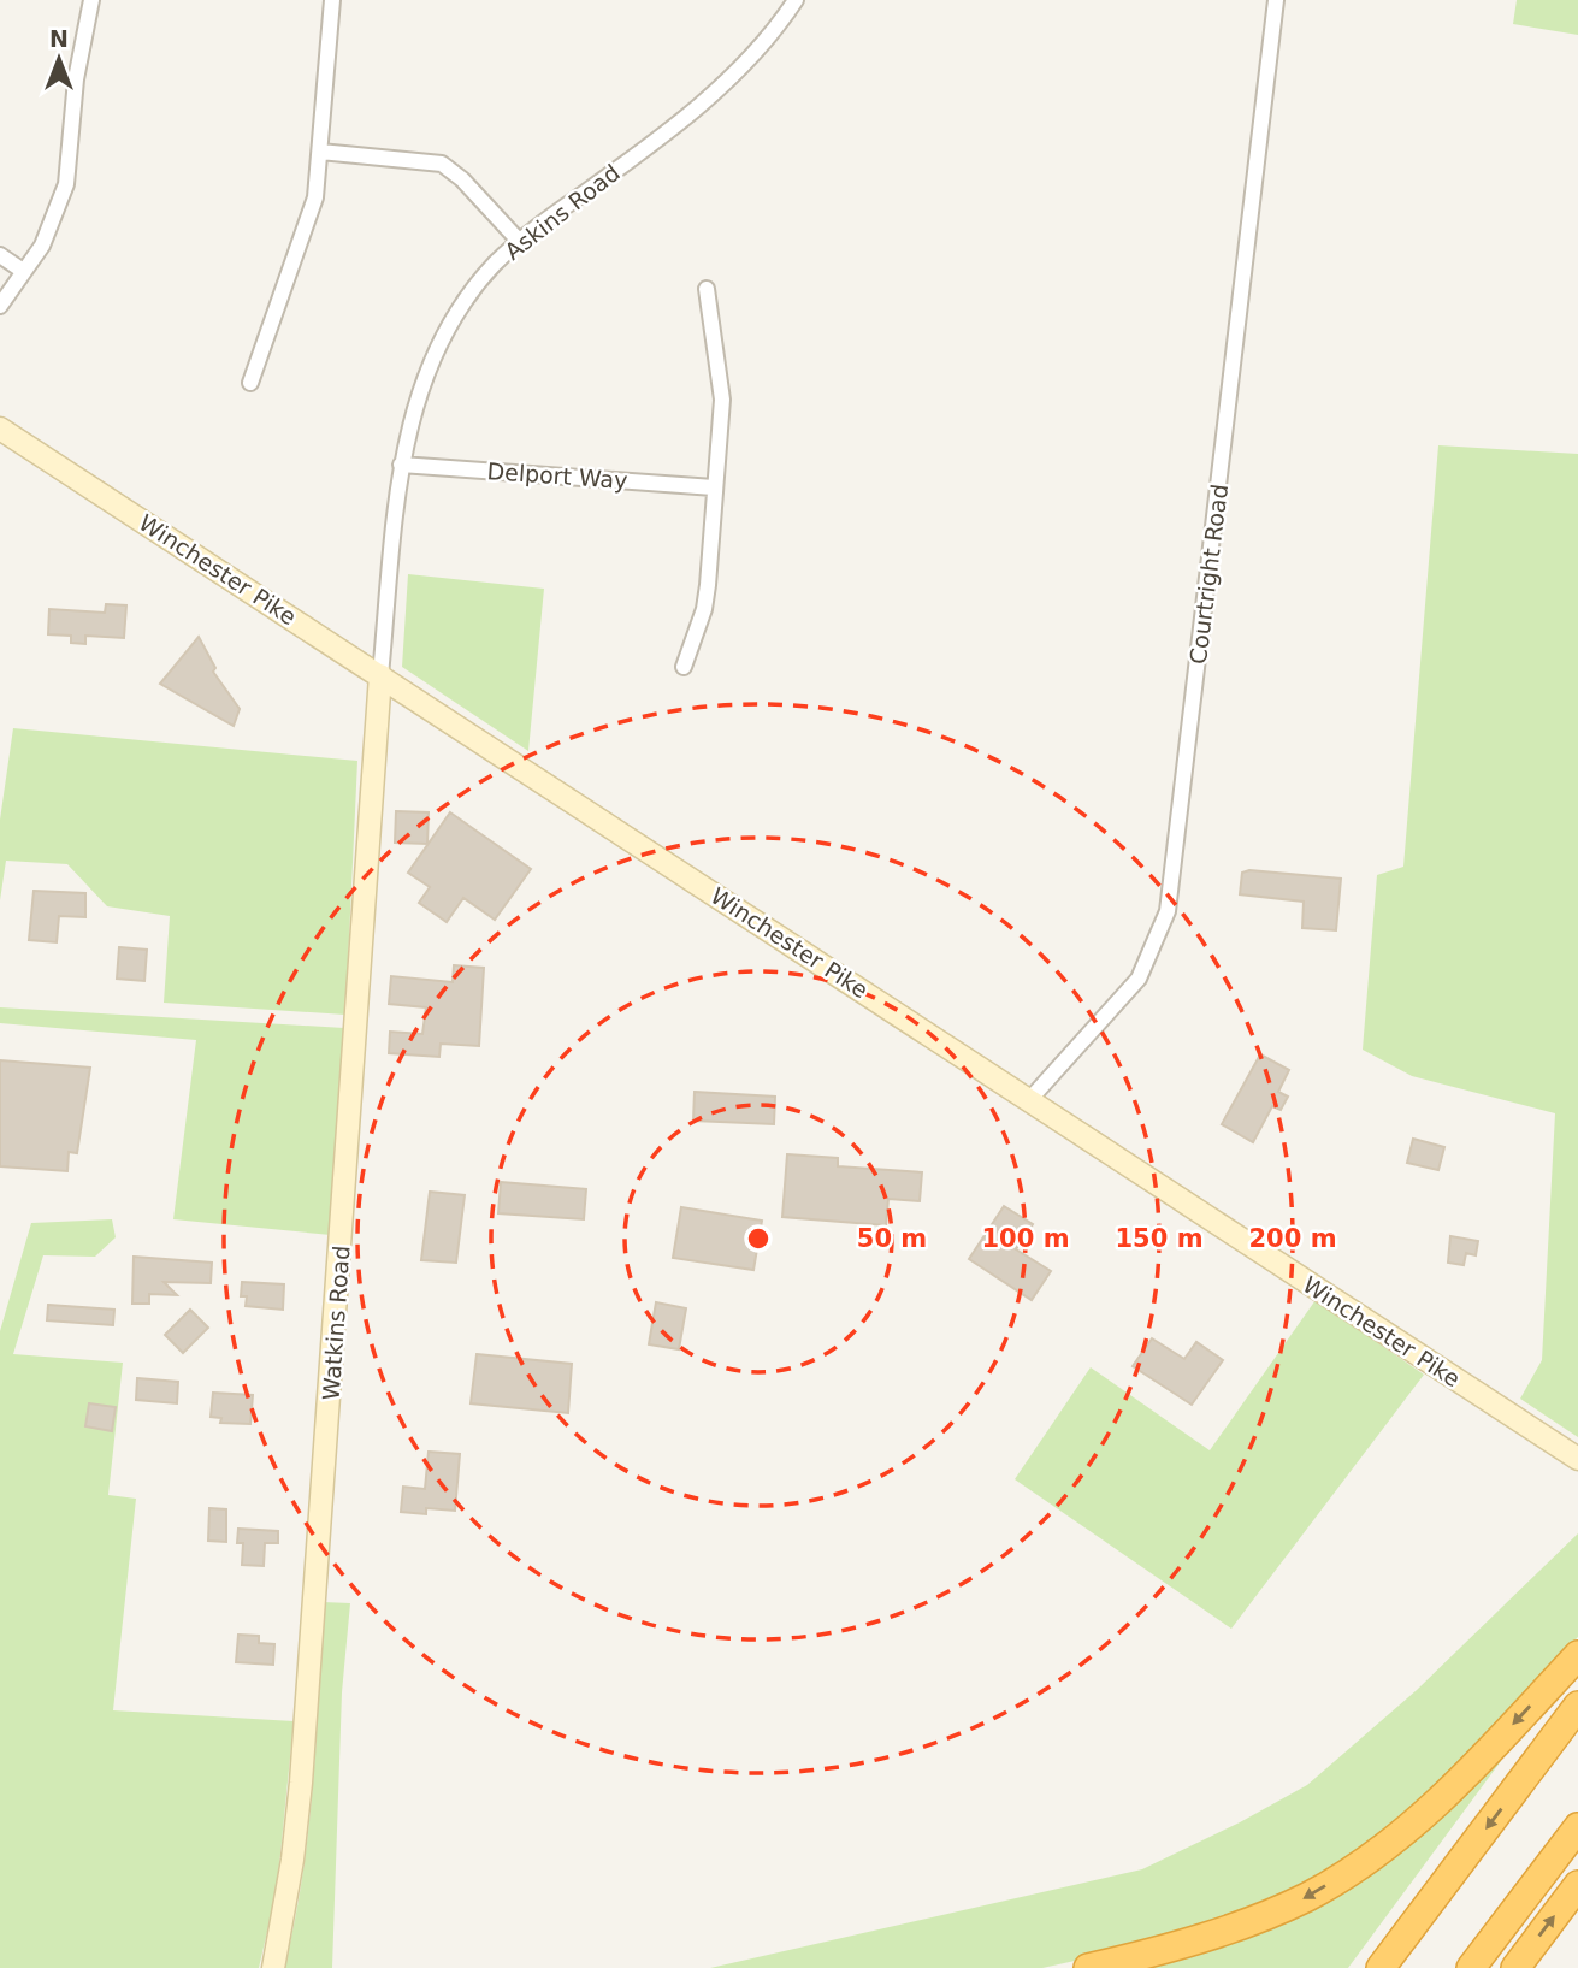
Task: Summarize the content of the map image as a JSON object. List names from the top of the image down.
{
  "streets": {
    "main road": ["Winchester Pike", "Watkins Road"],
    "street": ["Askins Road", "Delport Way", "Courtright Road"]
  },
  "crossings": [
    ["Askins Road", "Delport Way"],
    ["Askins Road", "Winchester Pike"],
    ["Askins Road", "Watkins Road"],
    ["Winchester Pike", "Courtright Road"],
    ["Winchester Pike", "Watkins Road"]
  ],
  "north": "top",
  "rings": [
    "50 m",
    "100 m",
    "150 m",
    "200 m"
  ]
}
